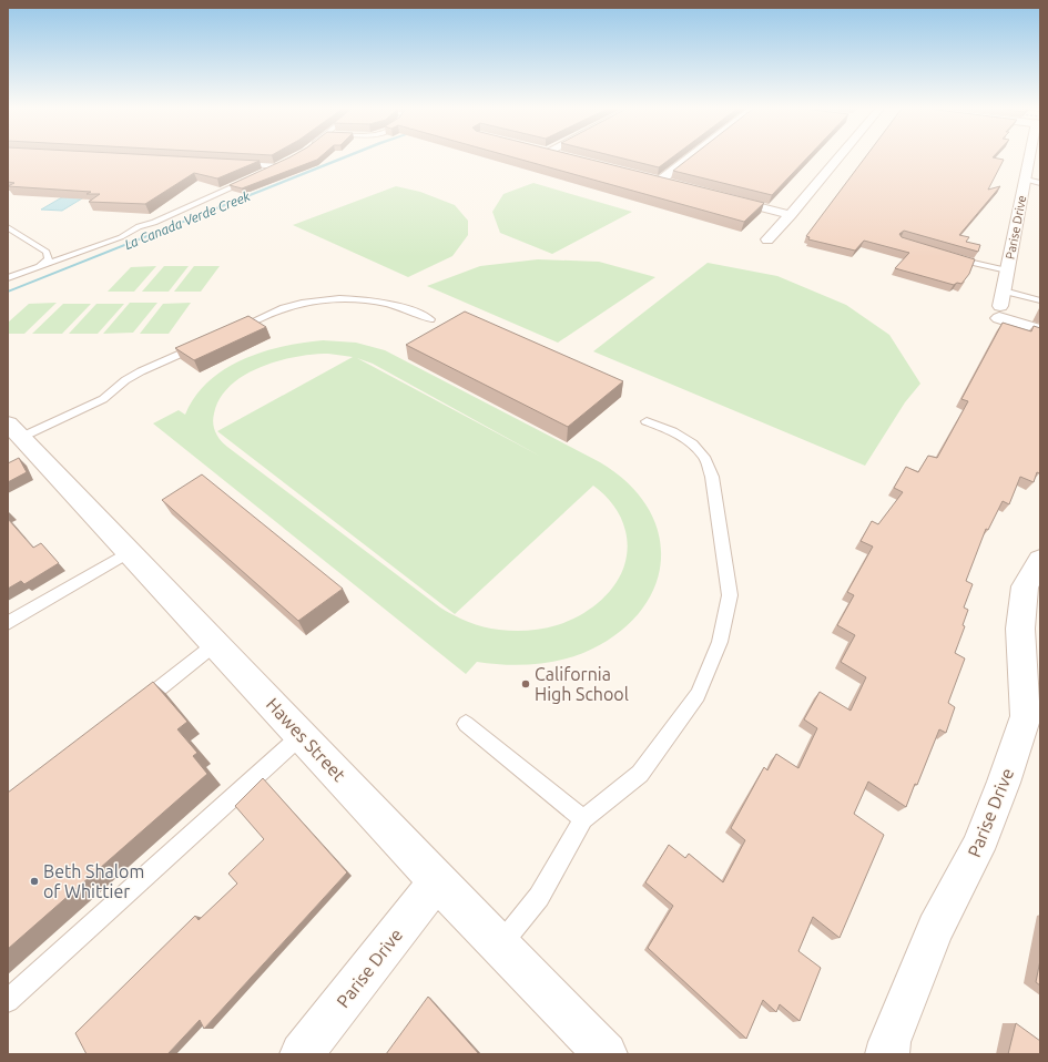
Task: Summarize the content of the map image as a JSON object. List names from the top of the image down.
{
  "streets": {
    "street": ["Parise Drive", "Hawes Street"]
  },
  "crossings": [
    ["Parise Drive", "Hawes Street"]
  ],
  "water": ["La Canada Verde Creek"],
  "places": ["California High School", "Beth Shalom of Whittier"]
}
